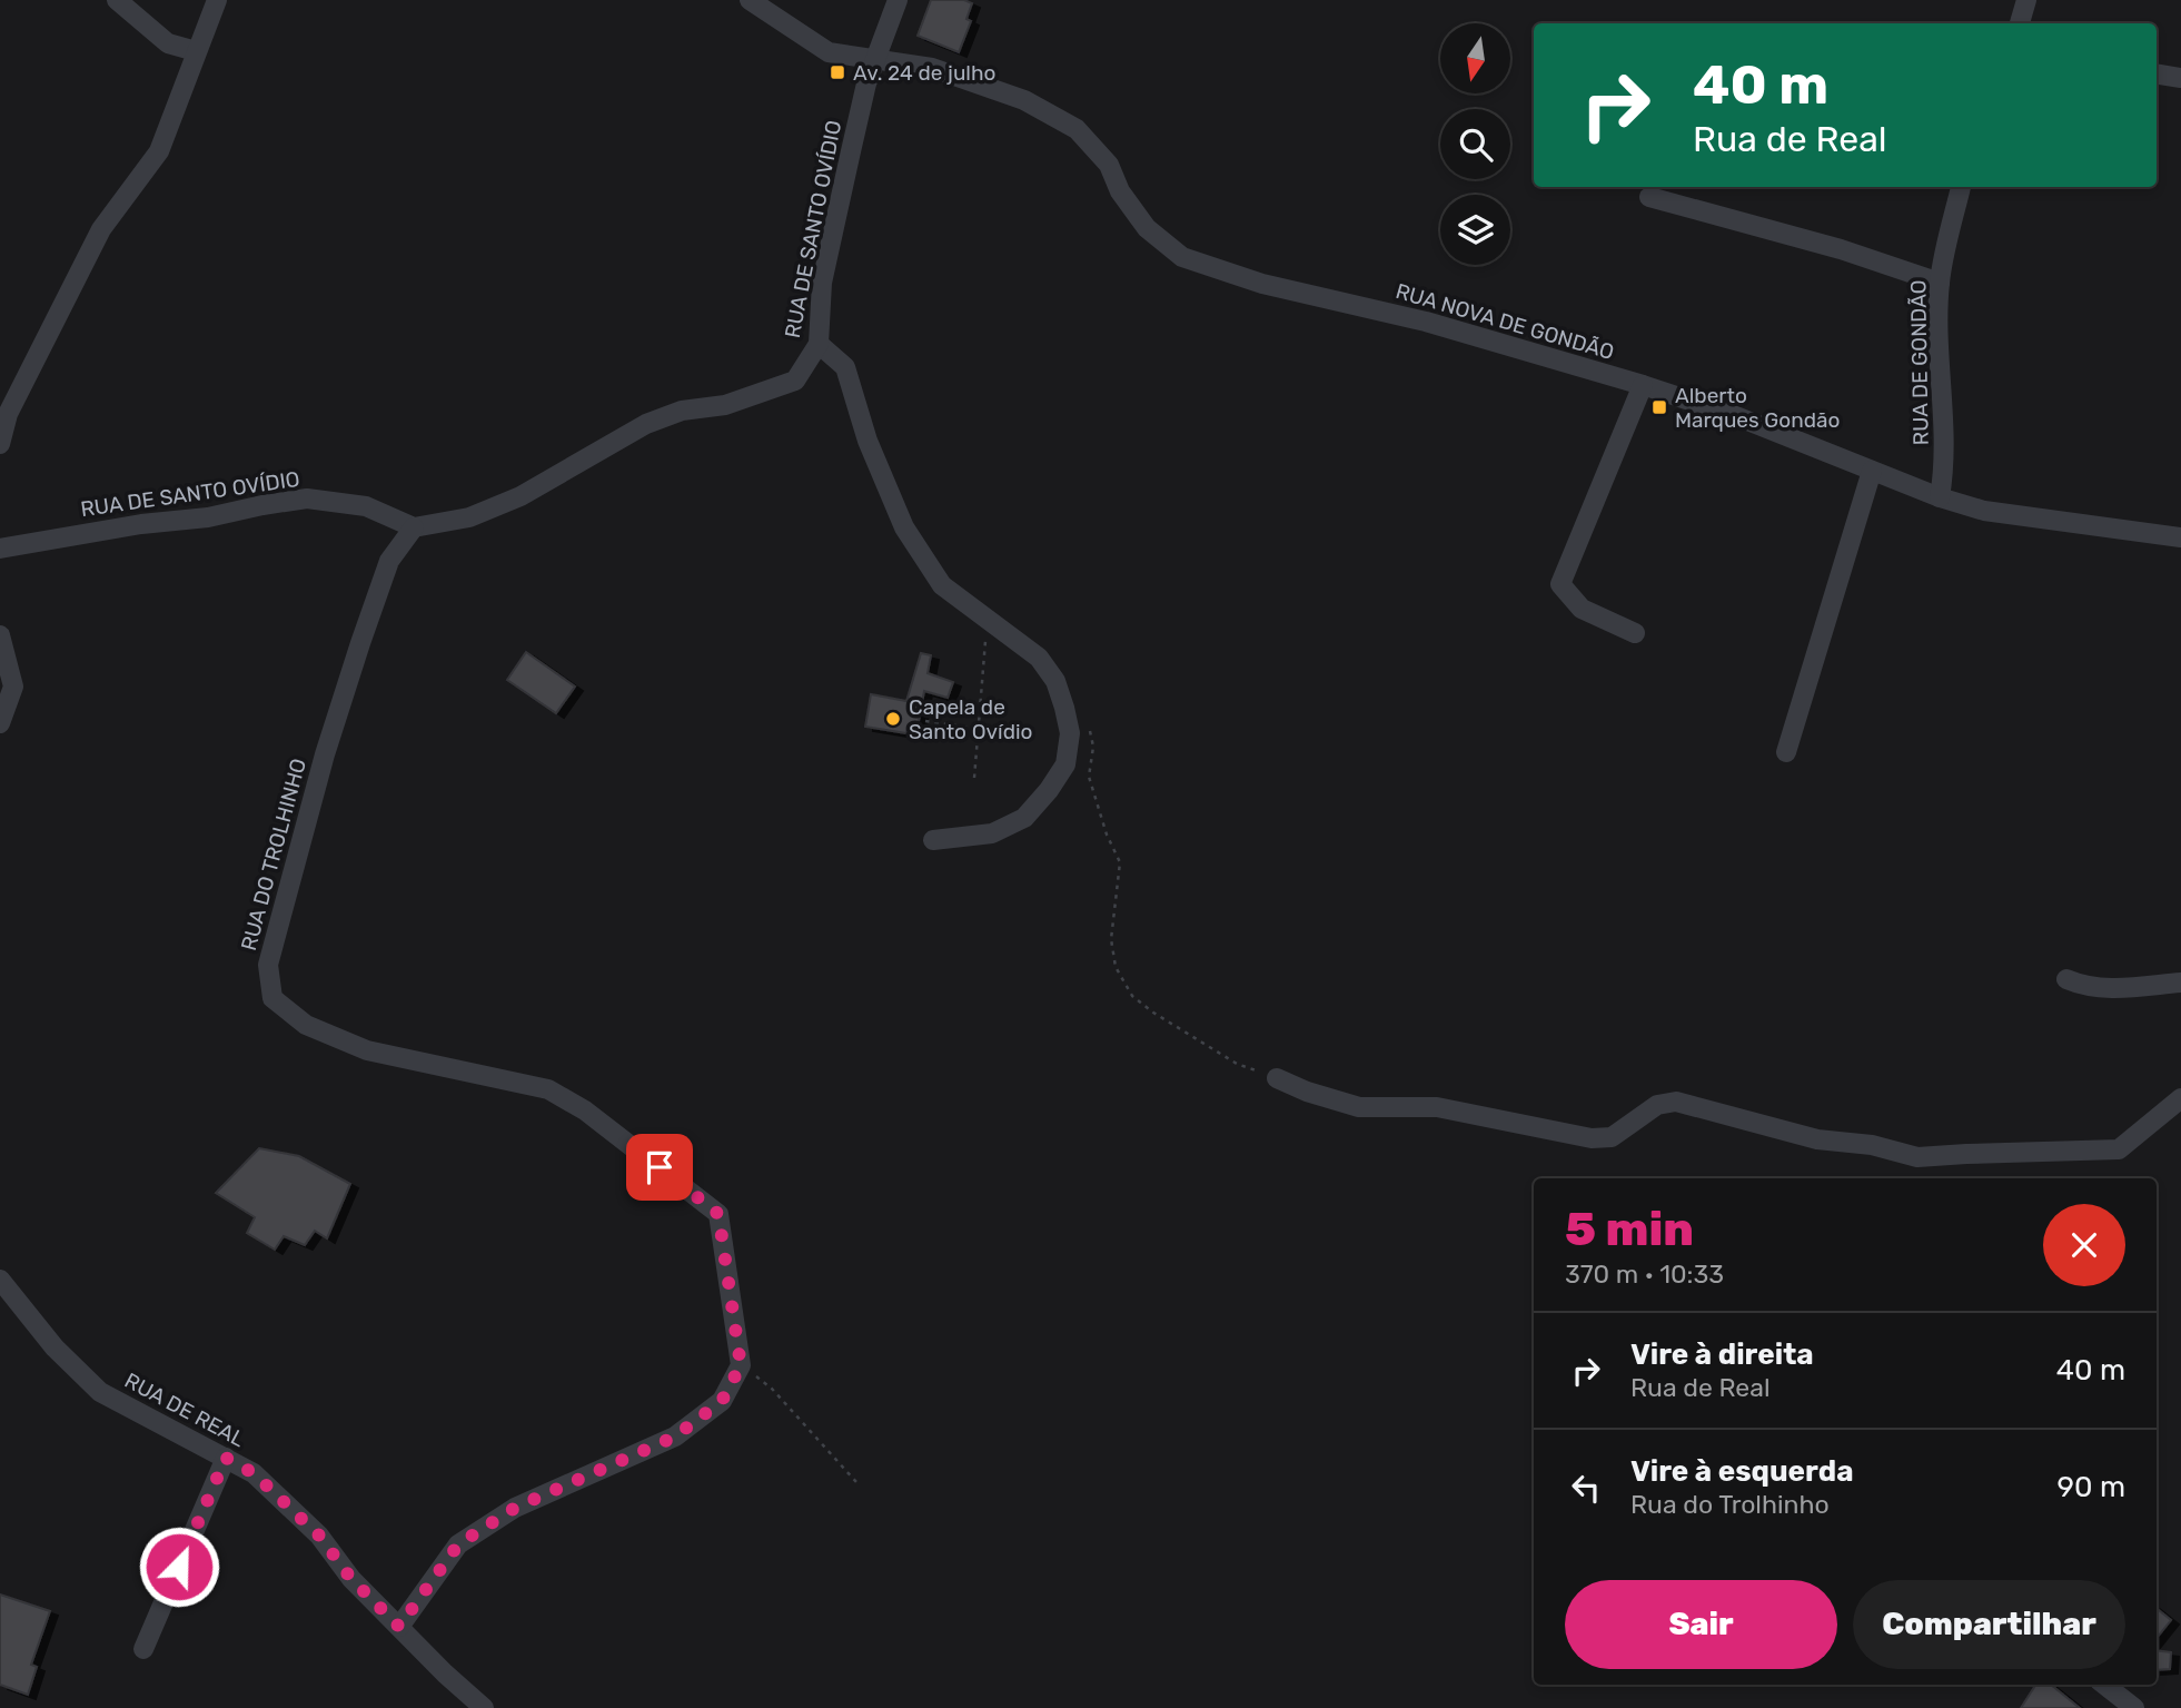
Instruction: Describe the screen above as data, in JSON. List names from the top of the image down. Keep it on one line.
{"streets":{"street":["RUA DE SANTO OVÍDIO","RUA NOVA DE GONDÃO","RUA DE GONDÃO","RUA DO TROLHINHO","RUA DE REAL"]},"crossings":[["RUA DE SANTO OVÍDIO","RUA NOVA DE GONDÃO"],["RUA DE SANTO OVÍDIO","RUA DO TROLHINHO"],["RUA NOVA DE GONDÃO","RUA DE GONDÃO"]],"places":{"transit":["Av. 24 de julho","Alberto Marques Gondão"],"other":["Capela de Santo Ovídio"]},"north":"bottom","page":{"turn":["40 m","Rua de Real"],"heading":["5 min","370 m · 10:33"],"list":[{"name":"Vire à direita","note":"Rua de Real","value":"40 m"},{"name":"Vire à esquerda","note":"Rua do Trolhinho","value":"90 m"}],"buttons":["Sair","Compartilhar"]}}
